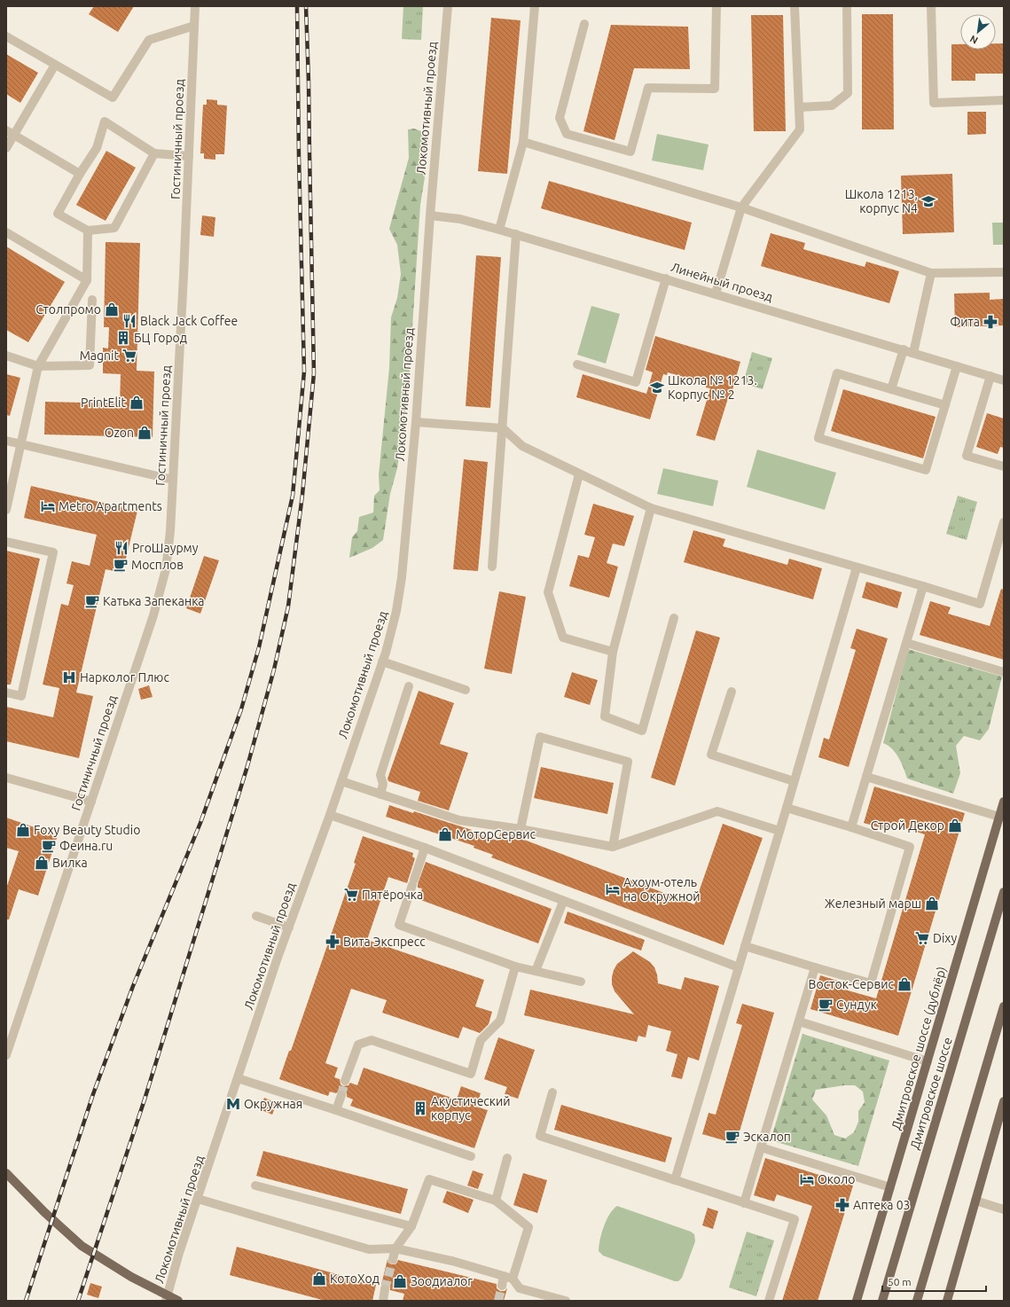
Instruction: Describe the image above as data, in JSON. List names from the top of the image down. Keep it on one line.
{"streets":{"main road":["Дмитровское шоссе (дублёр)","Дмитровское шоссе"],"street":["Локомотивный проезд","Гостиничный проезд","Линейный проезд"]},"crossings":[["Локомотивный проезд","Линейный проезд"]],"places":{"school or university":["Школа 1213, корпус N4","Школа № 1213. Корпус № 2"],"shop":["Столпромо","PrintElit","Ozon","Строй Декор","Foxy Beauty Studio","МоторСервис","Вилка","Железный марш","Восток-Сервис","КотоХод","Зоодиалог"],"restaurant":["Black Jack Coffee","ProШаурму"],"pharmacy":["Фита","Вита Экспресс","Аптека 03"],"building":["БЦ Город","Акустический корпус"],"supermarket":["Magnit","Пятёрочка","Dixy"],"hotel":["Metro Apartments","Ахоум-отель на Окружной","Около"],"cafe":["Мосплов","Катька Запеканка","Феина.ru","Сундук","Эскалоп"],"hospital":["Нарколог Плюс"],"metro station":["Окружная"]},"scale_bar":"50 m","north":"bottom left"}
